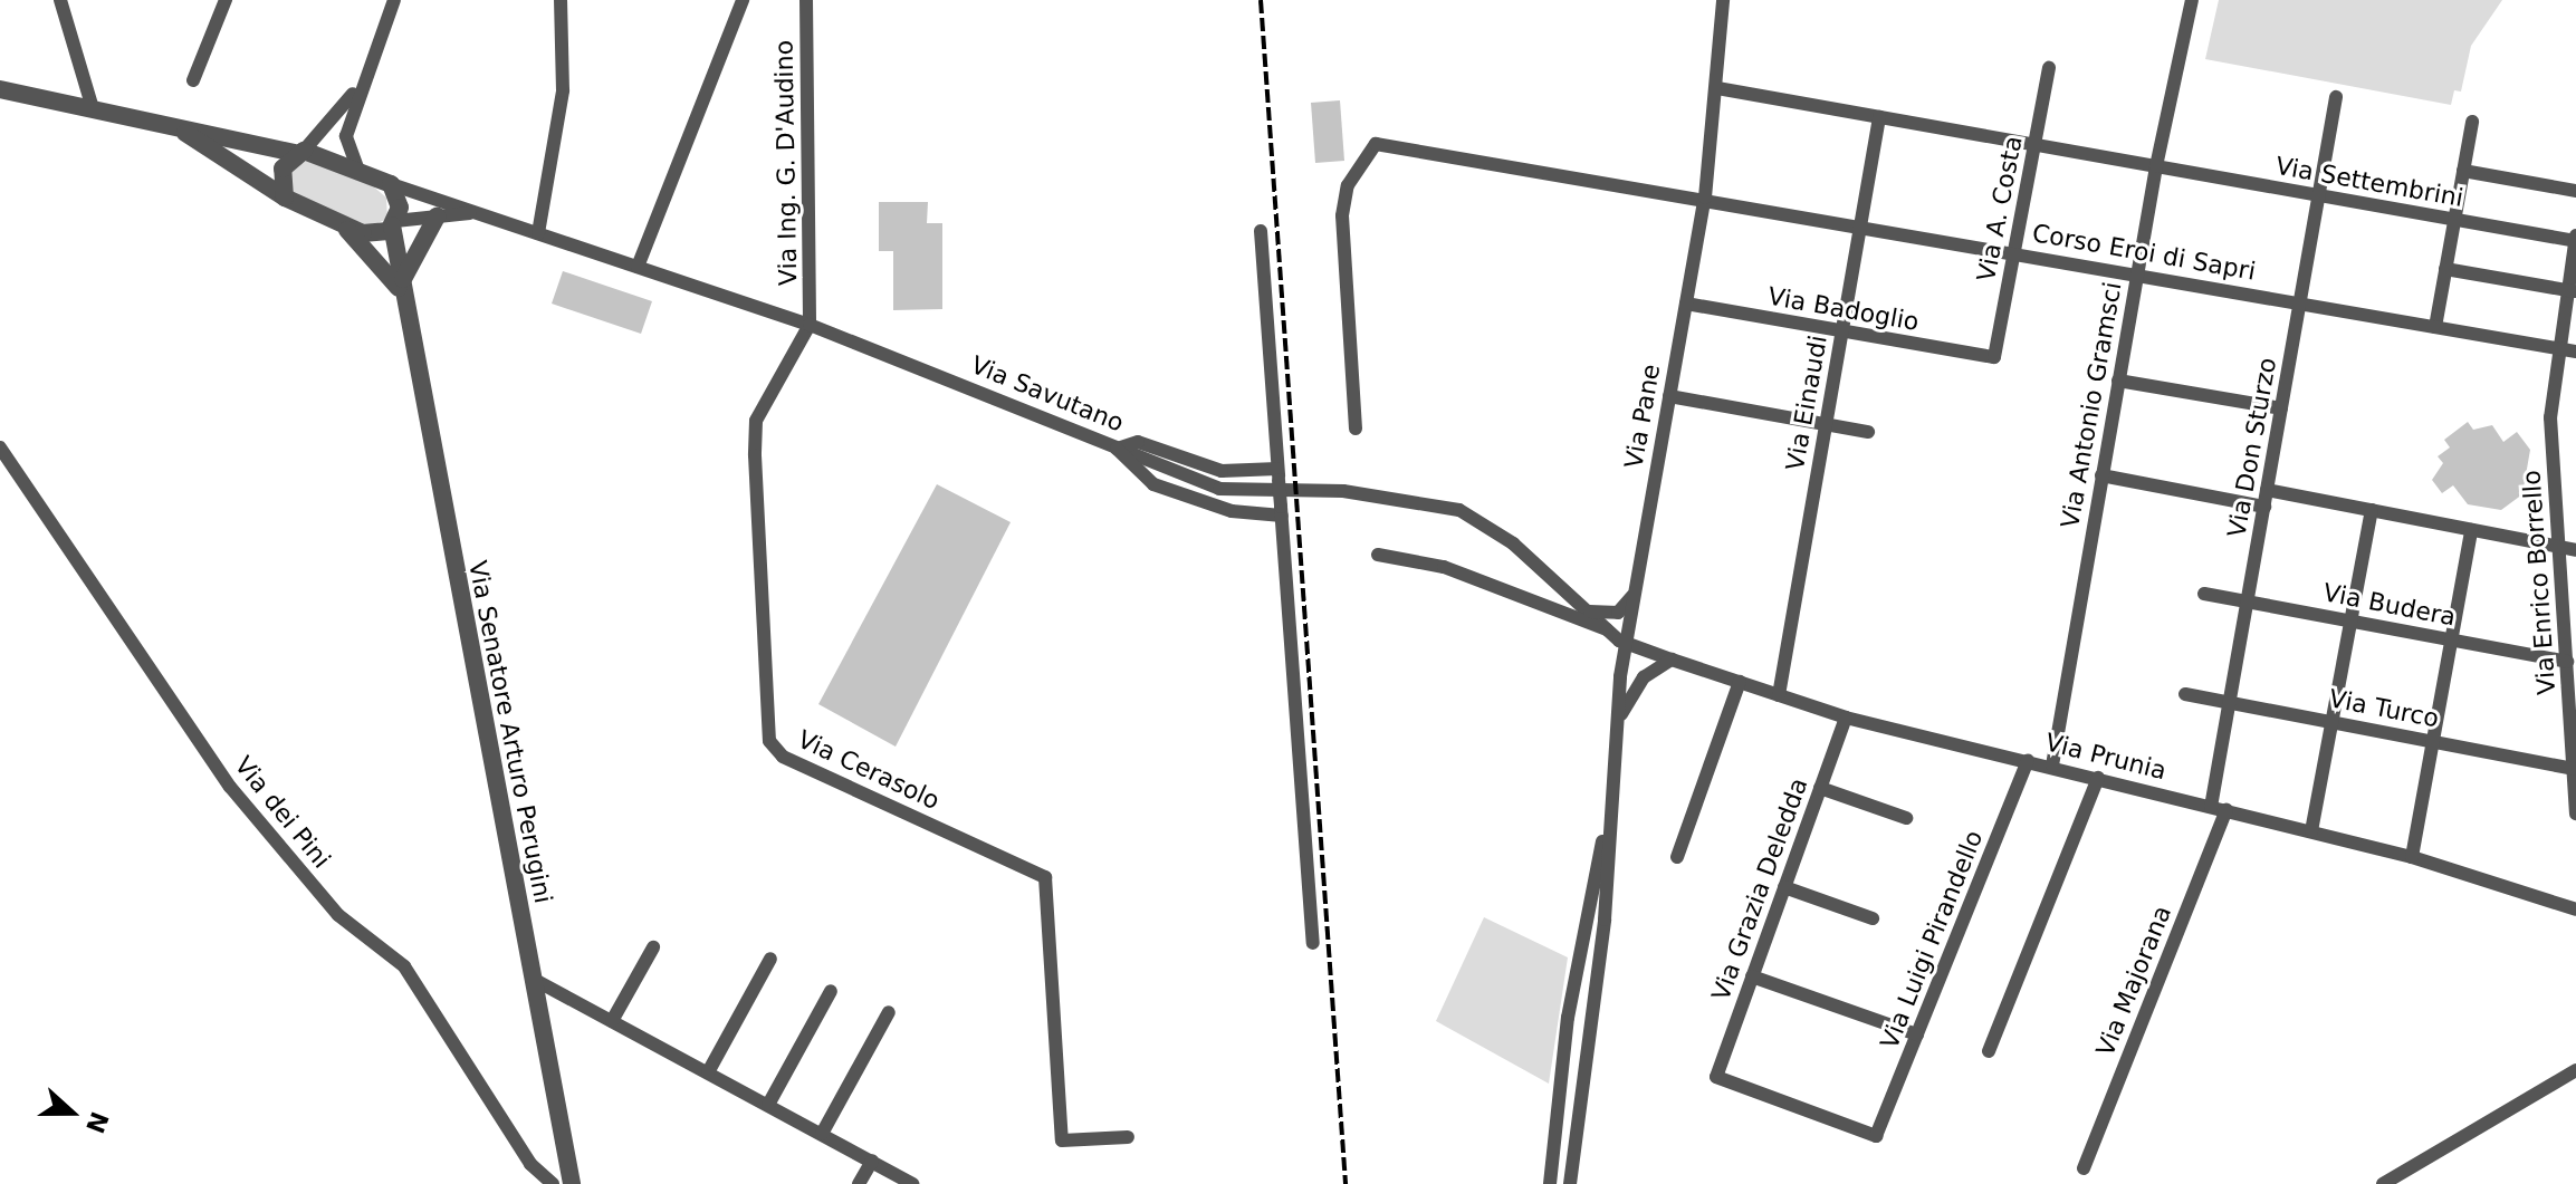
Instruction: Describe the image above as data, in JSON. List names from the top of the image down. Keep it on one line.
{"streets":{"street":["Via Ing. G. D'Audino","Via Settembrini","Via A. Costa","Corso Eroi di Sapri","Via Badoglio","Via Savutano","Via Einaudi","Via Antonio Gramsci","Via Pane","Via Don Sturzo","Via Enrico Borrello","Via Budera","Via Turco","Via Senatore Arturo Perugini","Via Prunia","Via Cerasolo","Via dei Pini","Via Grazia Deledda","Via Luigi Pirandello","Via Majorana"]},"crossings":[["Via Ing. G. D'Audino","Via Savutano"],["Via Ing. G. D'Audino","Via Cerasolo"],["Via Settembrini","Via A. Costa"],["Via Settembrini","Via Einaudi"],["Via Settembrini","Via Antonio Gramsci"],["Via Settembrini","Via Pane"],["Via Settembrini","Via Don Sturzo"],["Via Settembrini","Via Enrico Borrello"],["Via A. Costa","Corso Eroi di Sapri"],["Via A. Costa","Via Badoglio"],["Corso Eroi di Sapri","Via Einaudi"],["Corso Eroi di Sapri","Via Antonio Gramsci"],["Corso Eroi di Sapri","Via Pane"],["Corso Eroi di Sapri","Via Don Sturzo"],["Corso Eroi di Sapri","Via Enrico Borrello"],["Via Badoglio","Via Einaudi"],["Via Badoglio","Via Pane"],["Via Savutano","Via Pane"],["Via Savutano","Via Senatore Arturo Perugini"],["Via Savutano","Via Prunia"],["Via Savutano","Via Cerasolo"],["Via Einaudi","Via Prunia"],["Via Antonio Gramsci","Via Prunia"],["Via Pane","Via Prunia"],["Via Don Sturzo","Via Budera"],["Via Don Sturzo","Via Turco"],["Via Don Sturzo","Via Prunia"],["Via Enrico Borrello","Via Budera"],["Via Enrico Borrello","Via Turco"],["Via Prunia","Via Grazia Deledda"],["Via Prunia","Via Luigi Pirandello"],["Via Prunia","Via Majorana"],["Via Grazia Deledda","Via Luigi Pirandello"]],"north":"right"}
